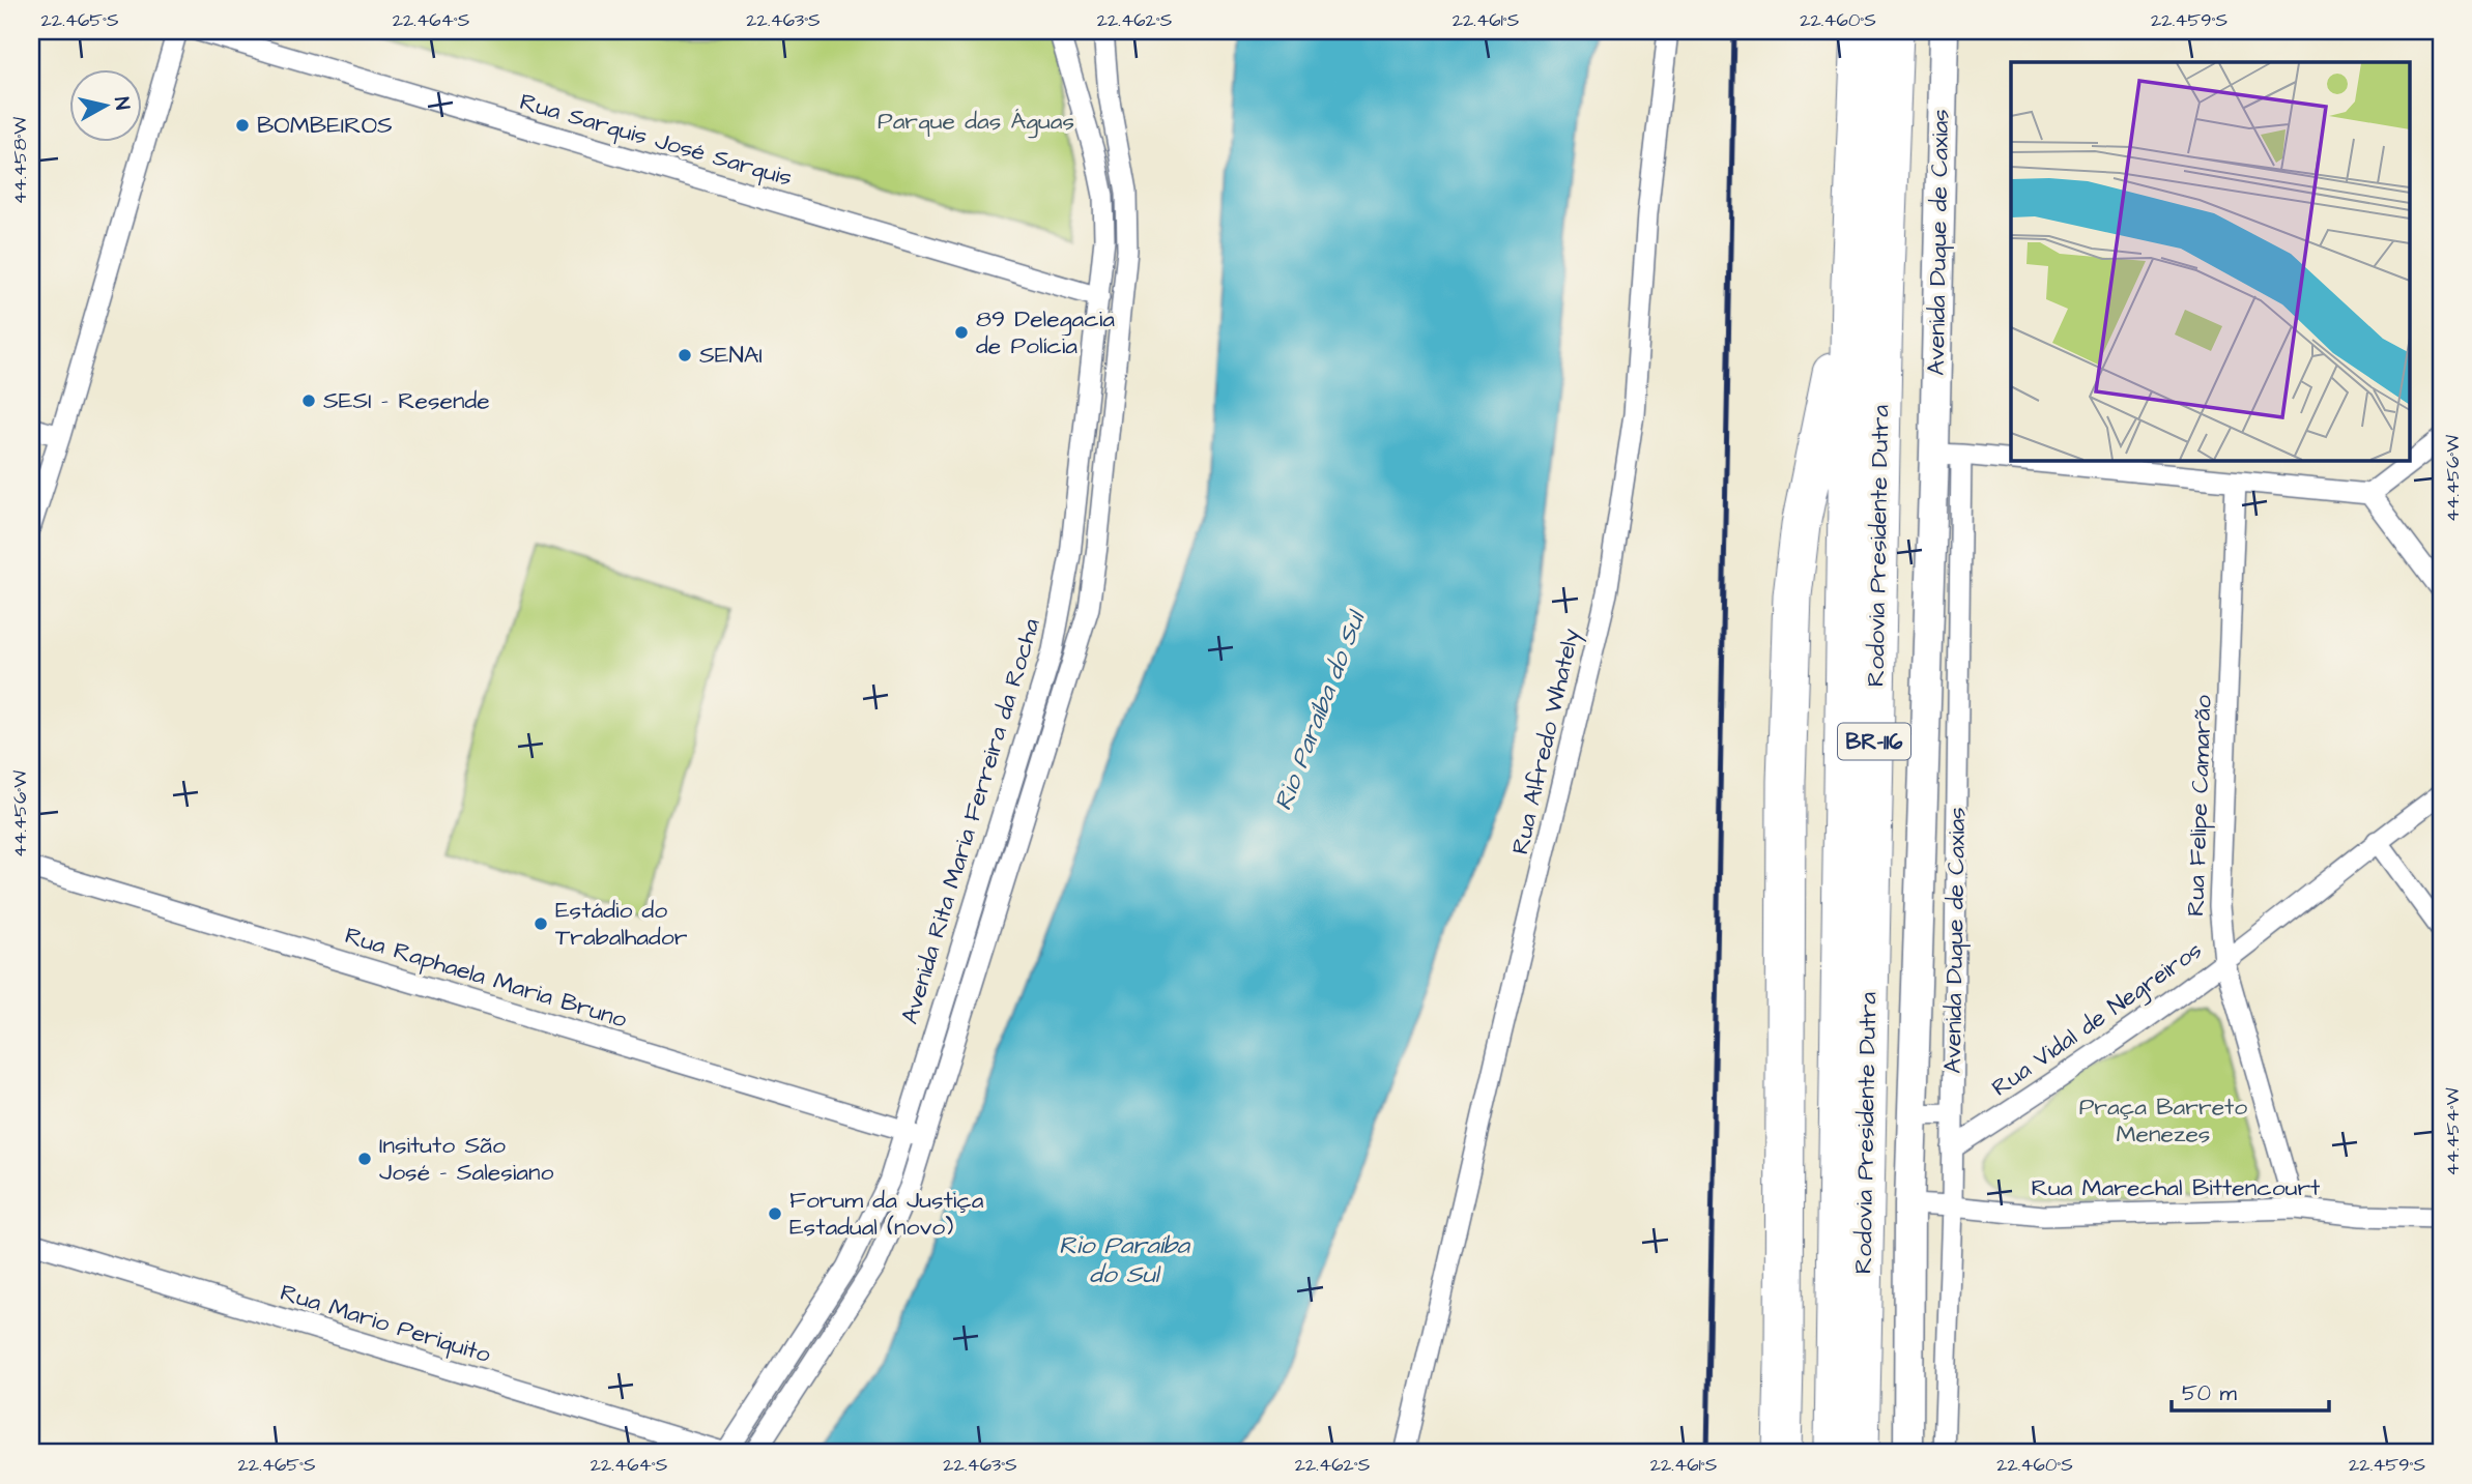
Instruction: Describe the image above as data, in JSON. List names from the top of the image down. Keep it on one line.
{"streets":{"highway":["Rodovia Presidente Dutra","BR-116"],"street":["Rua Sarquis José Sarquis","Avenida Duque de Caxias","Rua Alfredo Whately","Rua Felipe Camarão","Avenida Rita Maria Ferreira da Rocha","Rua Raphaela Maria Bruno","Rua Vidal de Negreiros","Rua Marechal Bittencourt","Rua Mario Periquito"]},"crossings":[["Rua Sarquis José Sarquis","Avenida Rita Maria Ferreira da Rocha"],["Avenida Duque de Caxias","Rua Vidal de Negreiros"],["Avenida Duque de Caxias","Rua Marechal Bittencourt"],["Rua Felipe Camarão","Rua Vidal de Negreiros"],["Rua Felipe Camarão","Rua Marechal Bittencourt"],["Avenida Rita Maria Ferreira da Rocha","Rua Raphaela Maria Bruno"],["Avenida Rita Maria Ferreira da Rocha","Rua Mario Periquito"]],"water":["Rio Paraíba do Sul"],"parks":["Parque das Águas","Praça Barreto Menezes"],"places":["BOMBEIROS","89 Delegacia de Polícia","SENAI","SESI - Resende","Estádio do Trabalhador","Insituto São José - Salesiano","Forum da Justiça Estadual (novo)"],"scale_bar":"50 m","north":"right","coordinates":["22.465°S","22.464°S","22.463°S","22.462°S","22.461°S","22.460°S","22.459°S","44.458°W","44.456°W","44.454°W"]}
